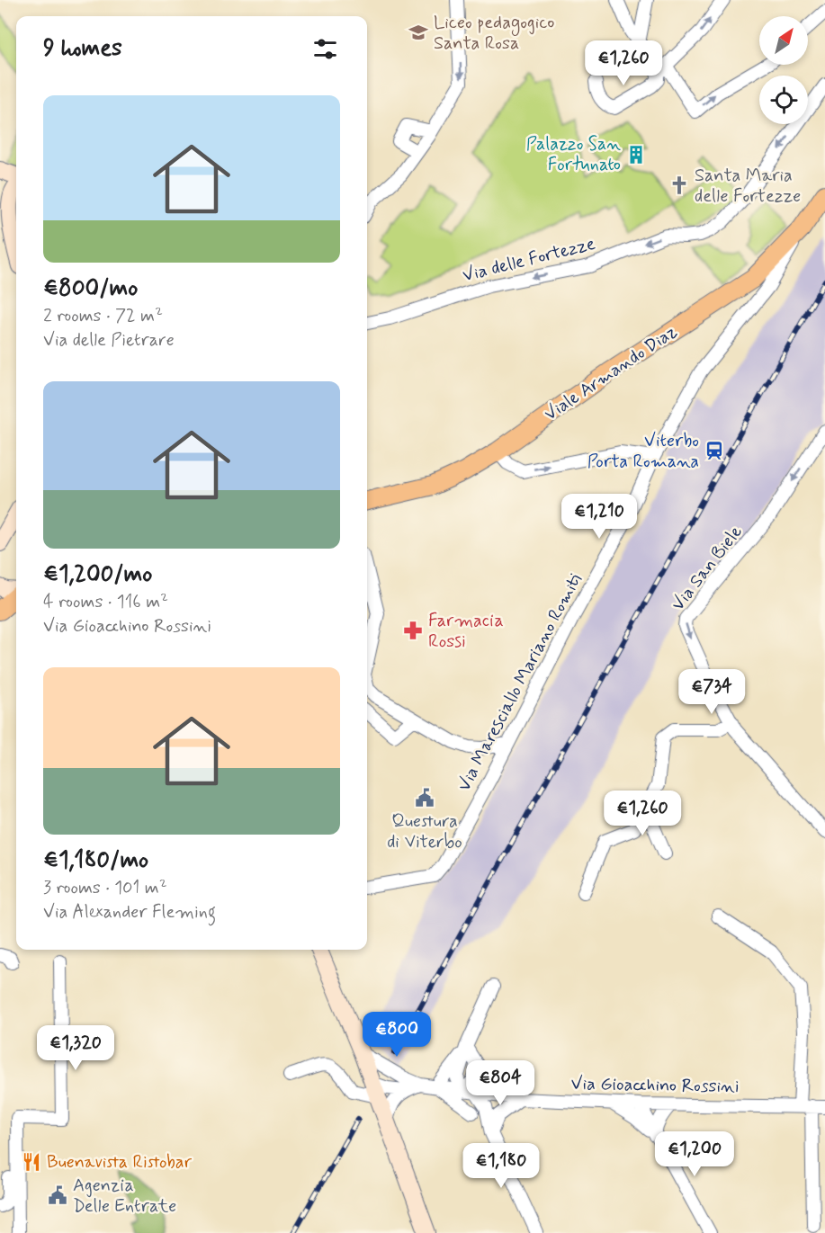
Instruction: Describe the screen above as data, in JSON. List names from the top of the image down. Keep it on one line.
{"streets":{"main road":["Viale Armando Diaz"],"street":["Via delle Fortezze","Via San Biele","Via Maresciallo Mariano Romiti","Via Gioacchino Rossini"]},"crossings":[["Viale Armando Diaz","Via Maresciallo Mariano Romiti"]],"one_way":["Via delle Fortezze","Via San Biele"],"places":{"school or university":["Liceo pedagogico Santa Rosa"],"building":["Palazzo San Fortunato"],"church":["Santa Maria delle Fortezze"],"station":["Viterbo Porta Romana"],"pharmacy":["Farmacia Rossi"],"public building":["Questura di Viterbo","Agenzia Delle Entrate"],"restaurant":["Buenavista Ristobar"]},"north":"top right","page":{"heading":"9 homes","price":["€1,260","€1,210","€734","€1,260","€800","€1,320","€804","€1,200","€1,180"],"list":[{"name":"€800/mo","note":"2 rooms · 72 m² · Via delle Pietrare"},{"name":"€1,200/mo","note":"4 rooms · 116 m² · Via Gioacchino Rossini"},{"name":"€1,180/mo","note":"3 rooms · 101 m² · Via Alexander Fleming"}]}}
